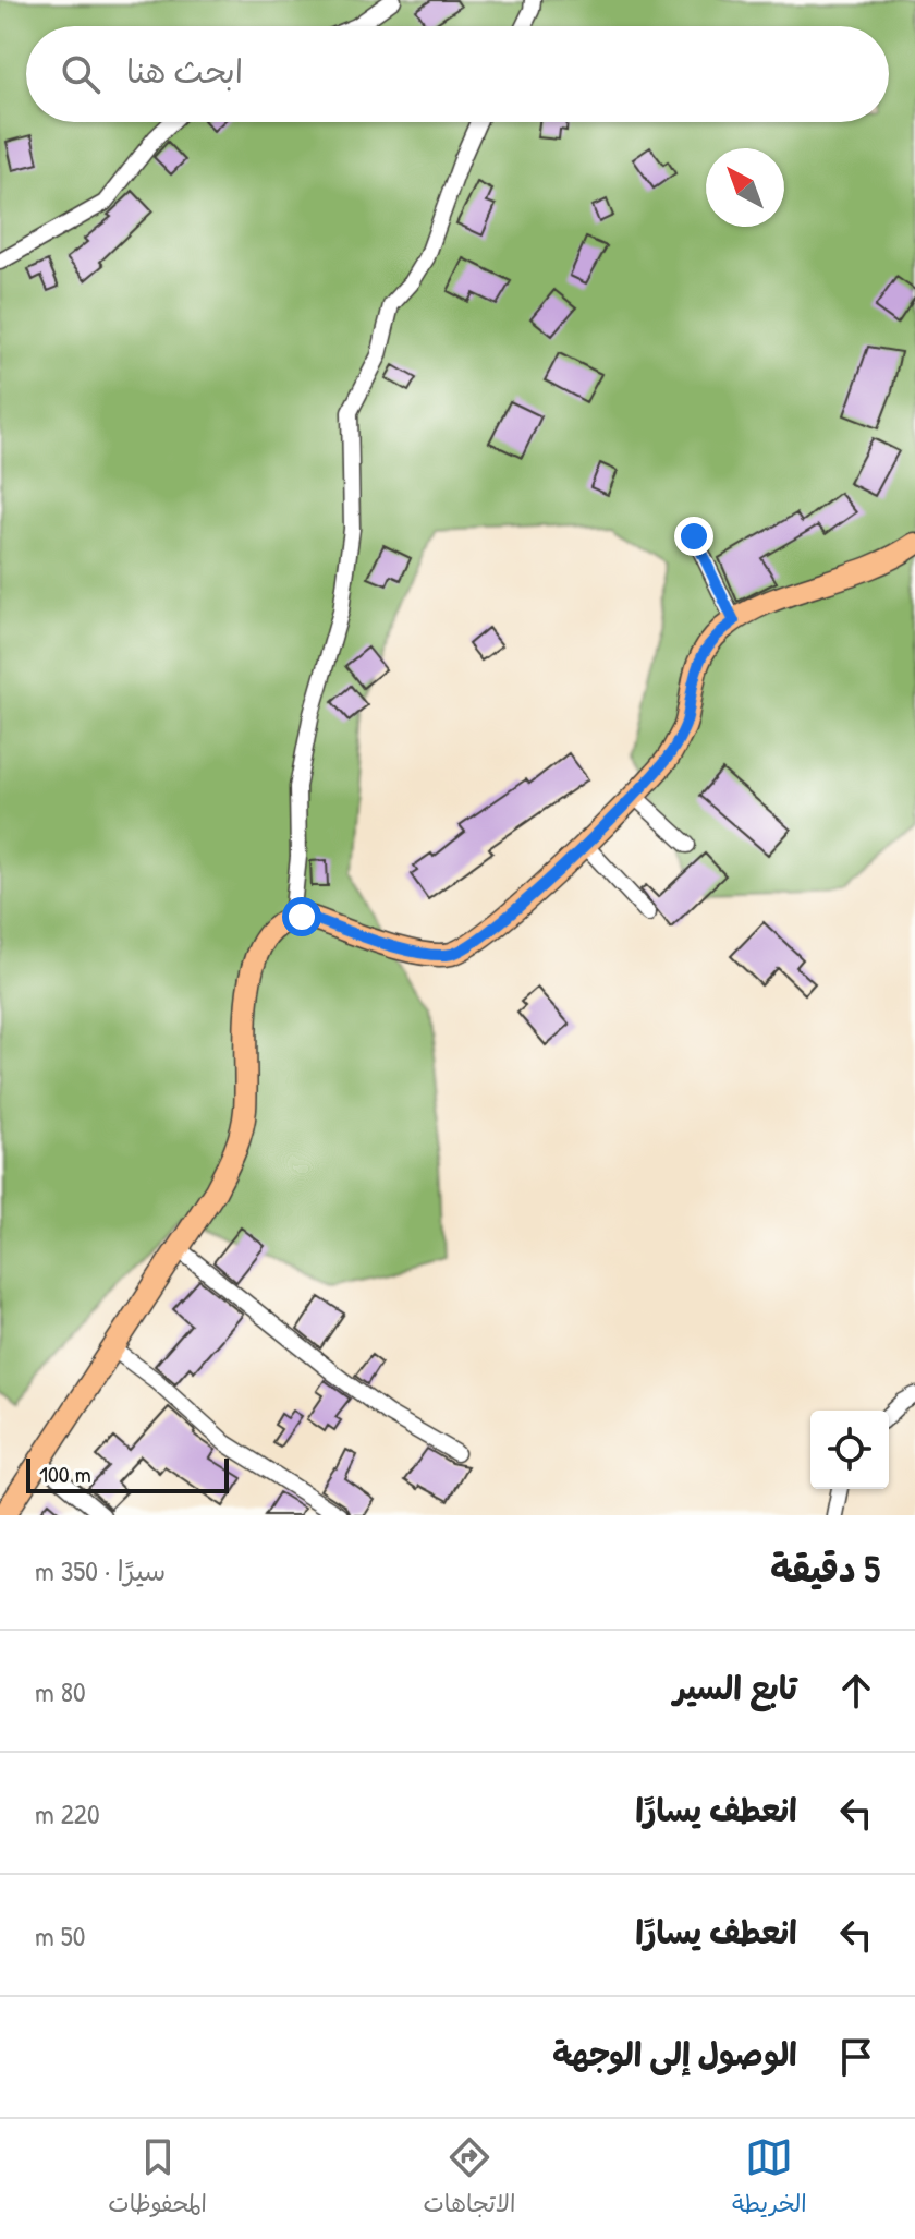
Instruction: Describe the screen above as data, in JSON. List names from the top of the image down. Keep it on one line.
{"scale_bar":"100 m","north":"top left","page":{"search":"ابحث هنا","scale":"100 m","heading":["5 دقيقة","سيرًا · 350 m"],"list":[["تابع السير","80 m"],["انعطف يسارًا","220 m"],["انعطف يسارًا","50 m"],"الوصول إلى الوجهة"],"nav":["الخريطة","الاتجاهات","المحفوظات"]}}
